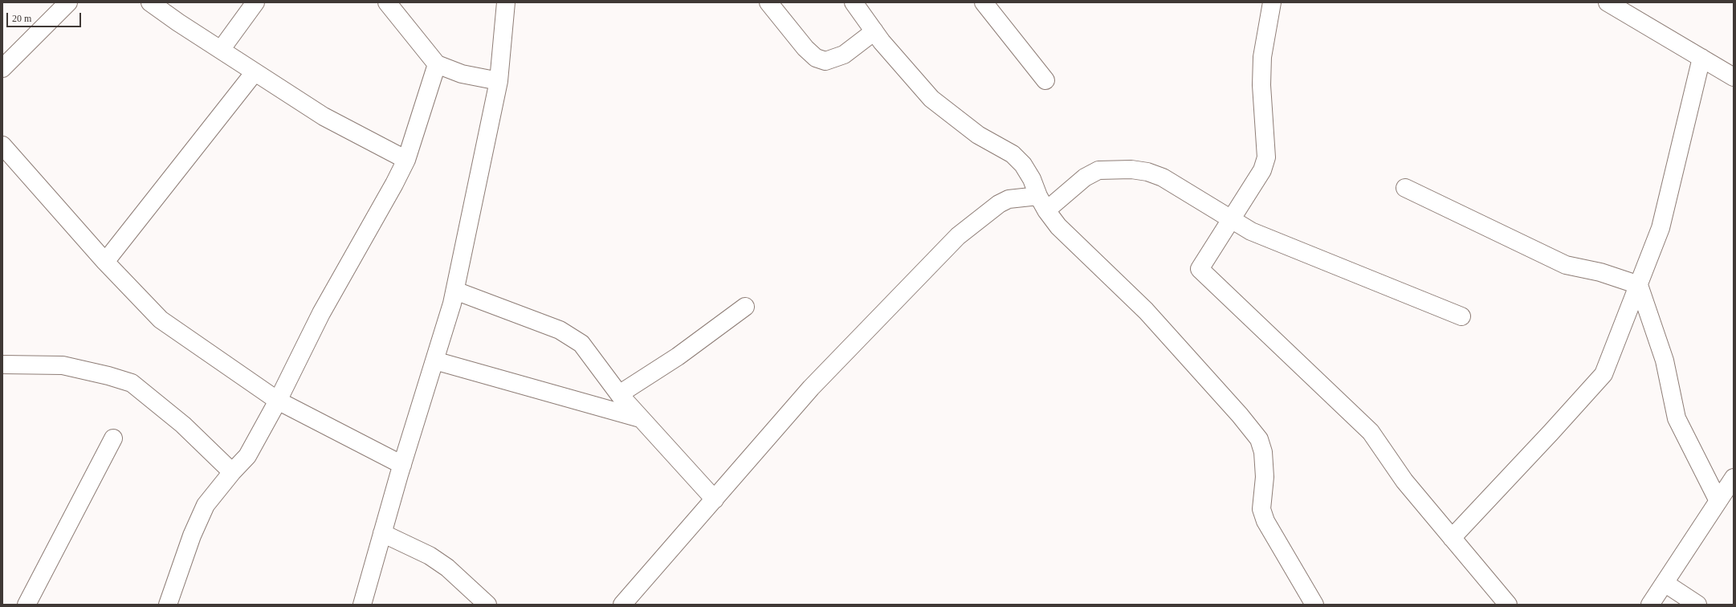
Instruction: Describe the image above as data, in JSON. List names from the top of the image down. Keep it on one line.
{"scale_bar":"20 m"}
